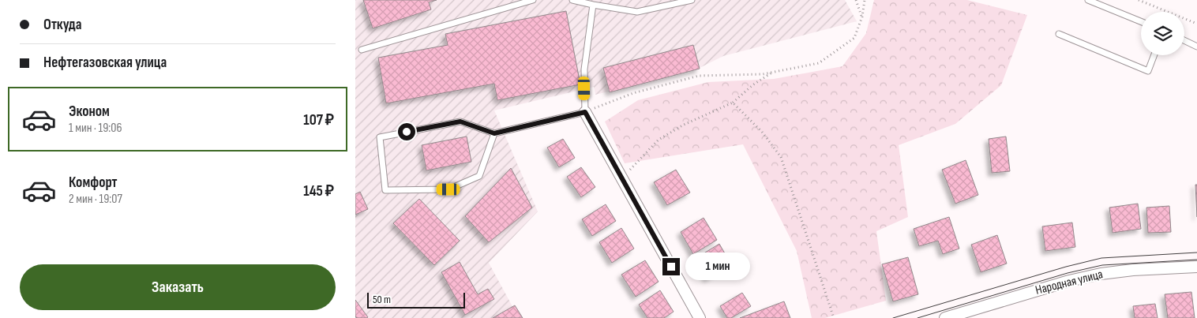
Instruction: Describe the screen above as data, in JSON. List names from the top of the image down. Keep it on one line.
{"streets":{"street":["Народная улица"]},"scale_bar":"50 m","page":{"banner":["Откуда","Нефтегазовская улица"],"list":[{"name":"Эконом","note":"1 мин · 19:06","value":"107 ₽"},{"name":"Комфорт","note":"2 мин · 19:07","value":"145 ₽"}],"bubble":"1 мин","buttons":"Заказать","scale":"50 m"}}
